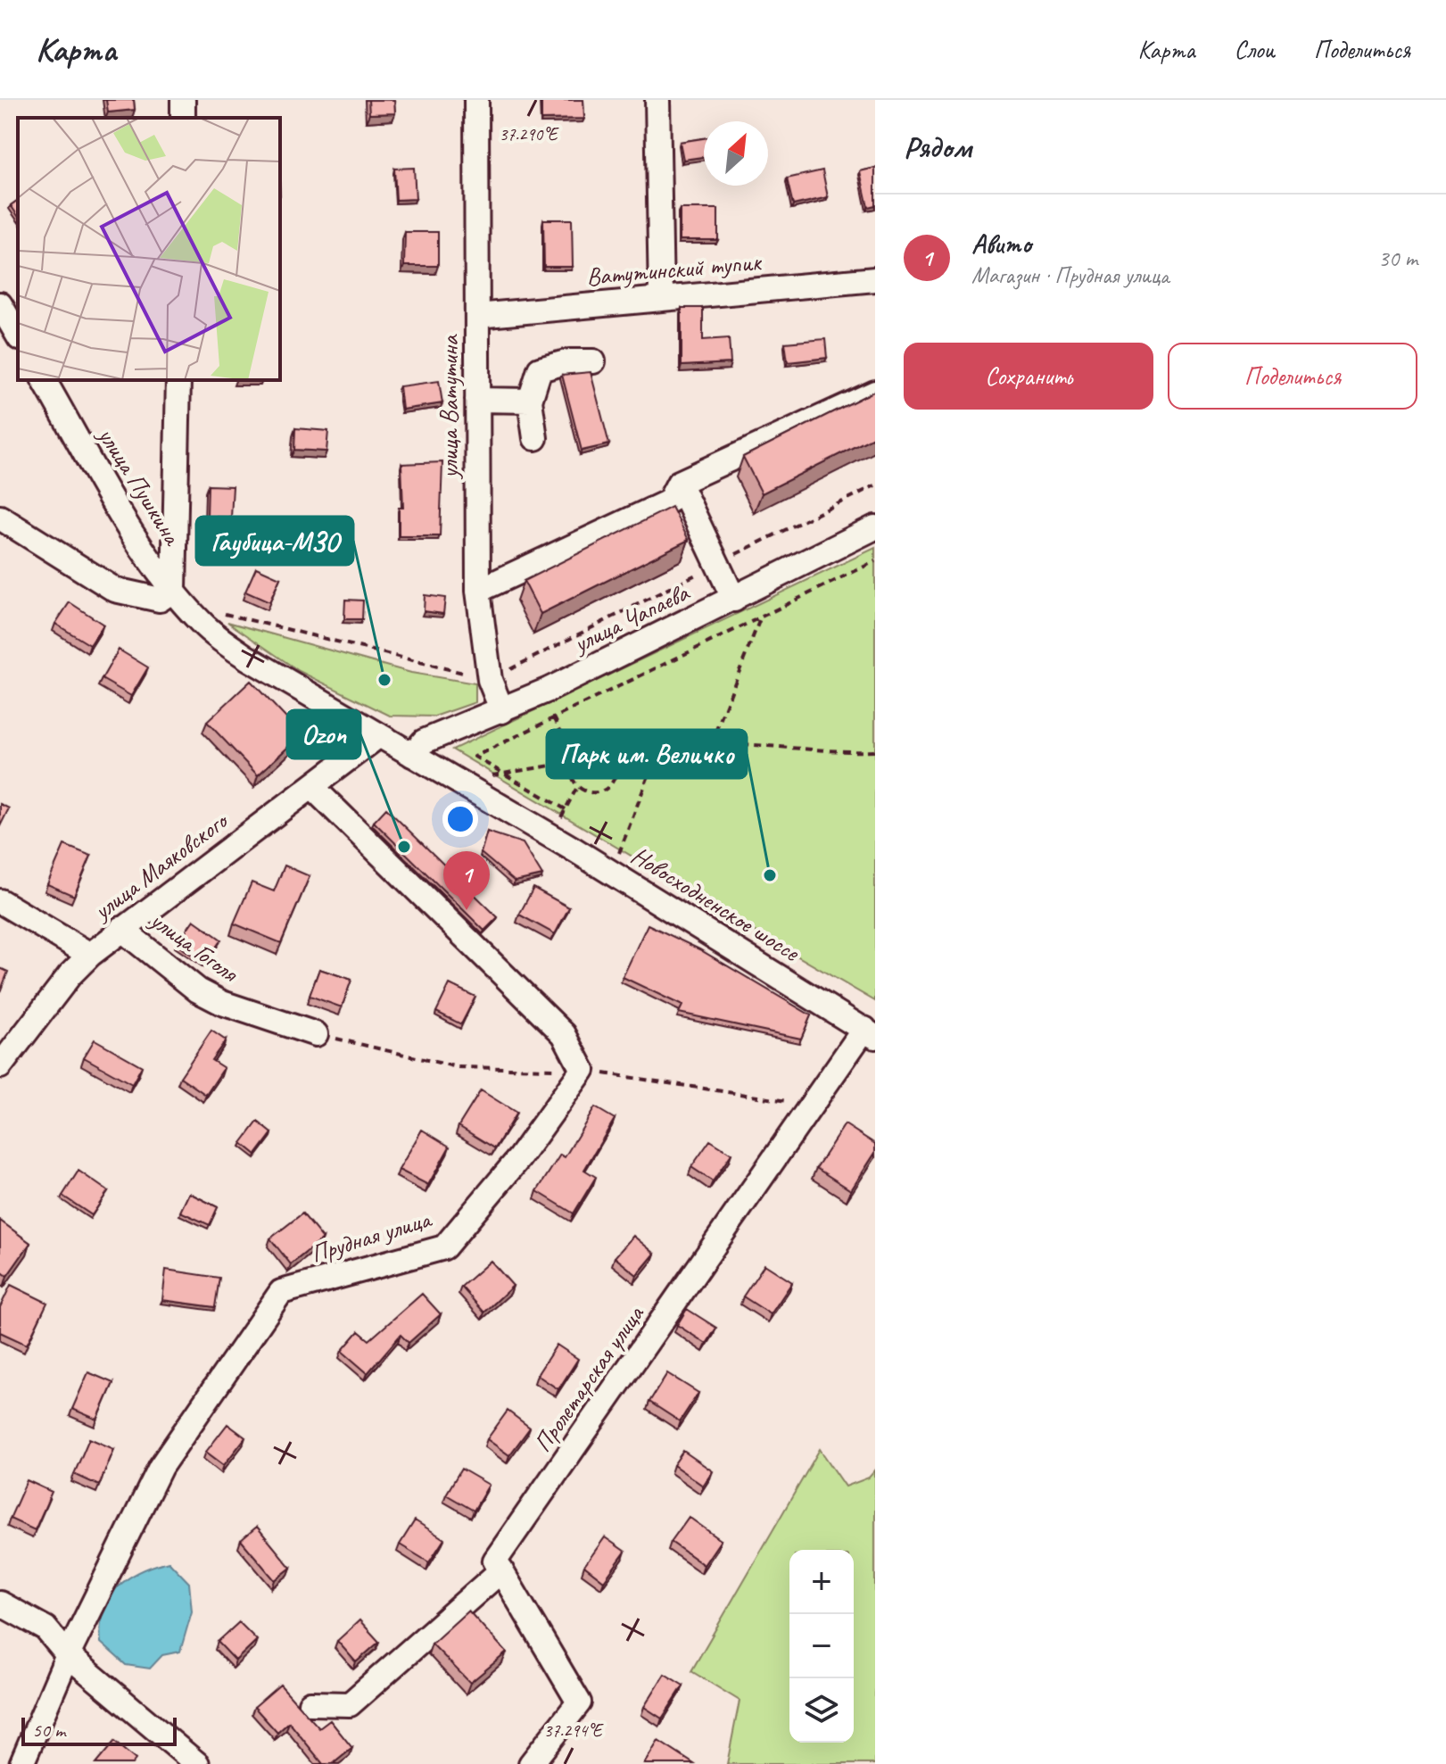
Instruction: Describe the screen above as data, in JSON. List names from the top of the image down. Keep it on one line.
{"streets":{"street":["Ватутинский тупик","улица Ватутина","улица Пушкина","улица Чапаева","улица Маяковского","Новосходненское шоссе","улица Гоголя","Прудная улица","Пролетарская улица"]},"crossings":[["Ватутинский тупик","улица Ватутина"],["улица Ватутина","улица Чапаева"],["улица Пушкина","улица Чапаева"],["улица Пушкина","улица Маяковского"],["улица Пушкина","Новосходненское шоссе"],["улица Чапаева","Новосходненское шоссе"],["улица Маяковского","улица Гоголя"],["улица Маяковского","Прудная улица"],["Новосходненское шоссе","Пролетарская улица"]],"places":["Гаубица-МЗО","Ozon","Парк им. Величко"],"scale_bar":"50 m","north":"top right","page":{"header":"Карта","nav":["Карта","Слои","Поделиться"],"heading":"Рядом","list":[{"mark":"1","name":"Авито","note":"Магазин · Прудная улица","value":"30 m"}],"buttons":["Сохранить","Поделиться"],"pins":"1","map_buttons":["+","−"],"scale":"50 m"},"coordinates":["37.290°E","37.294°E"]}
